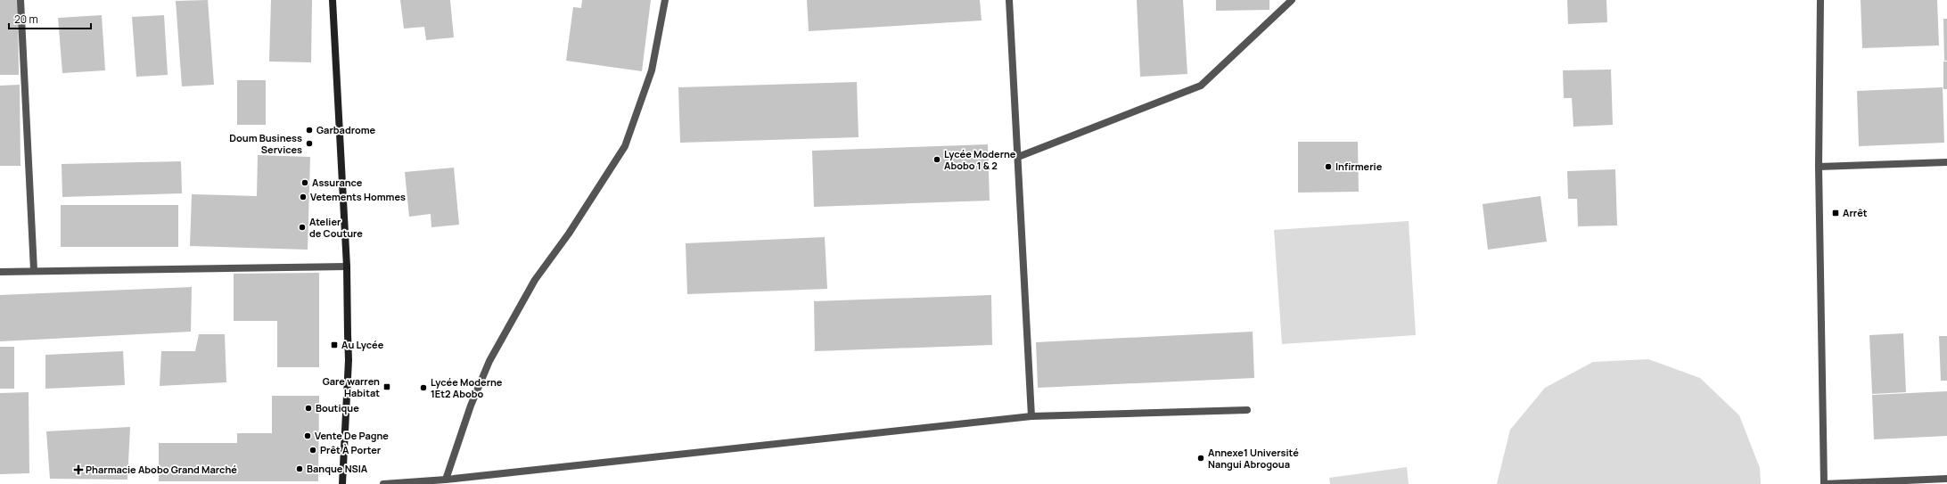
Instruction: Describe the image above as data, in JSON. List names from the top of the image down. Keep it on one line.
{"places":{"other":["Garbadrome","Doum Business Services","Lycée Moderne Abobo 1 & 2","Infirmerie","Assurance","Vetements Hommes","Atelier de Couture","Lycée Moderne 1Et2 Abobo","Boutique","Vente De Pagne","Prêt À Porter","Annexe1 Université Nangui Abrogoua","Banque NSIA"],"transit":["Arrêt","Au Lycée","Gare warren Habitat"],"health":["Pharmacie Abobo Grand Marché"]},"scale_bar":"20 m"}
